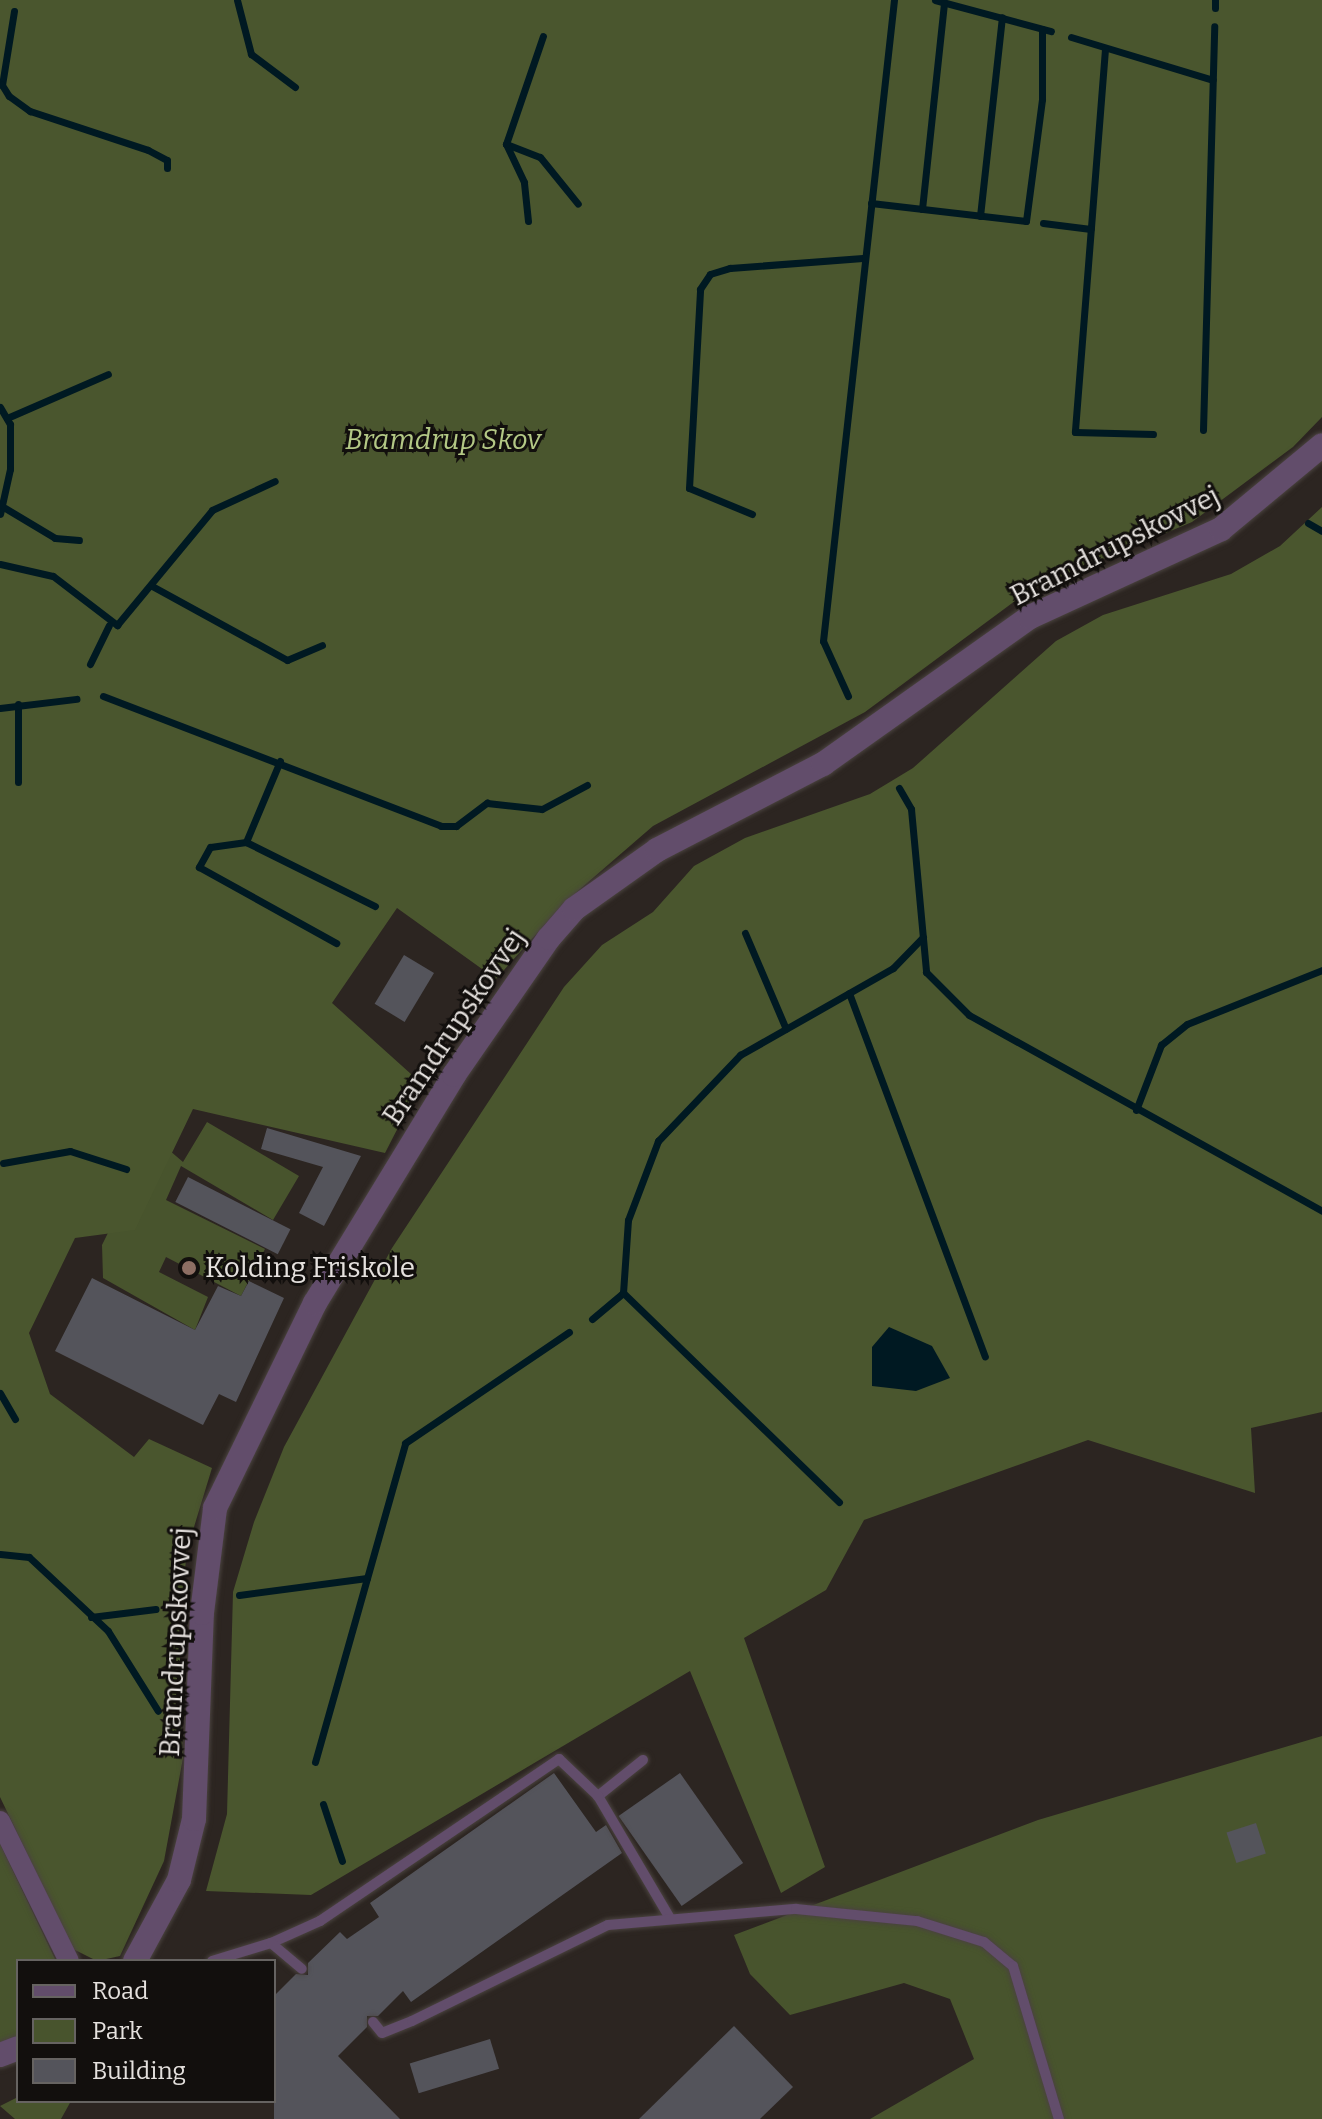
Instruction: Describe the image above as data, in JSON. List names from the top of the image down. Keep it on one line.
{"streets":{"street":["Bramdrupskovvej"]},"parks":["Bramdrup Skov"],"places":["Kolding Friskole"],"legend":["Road","Park","Building"]}
